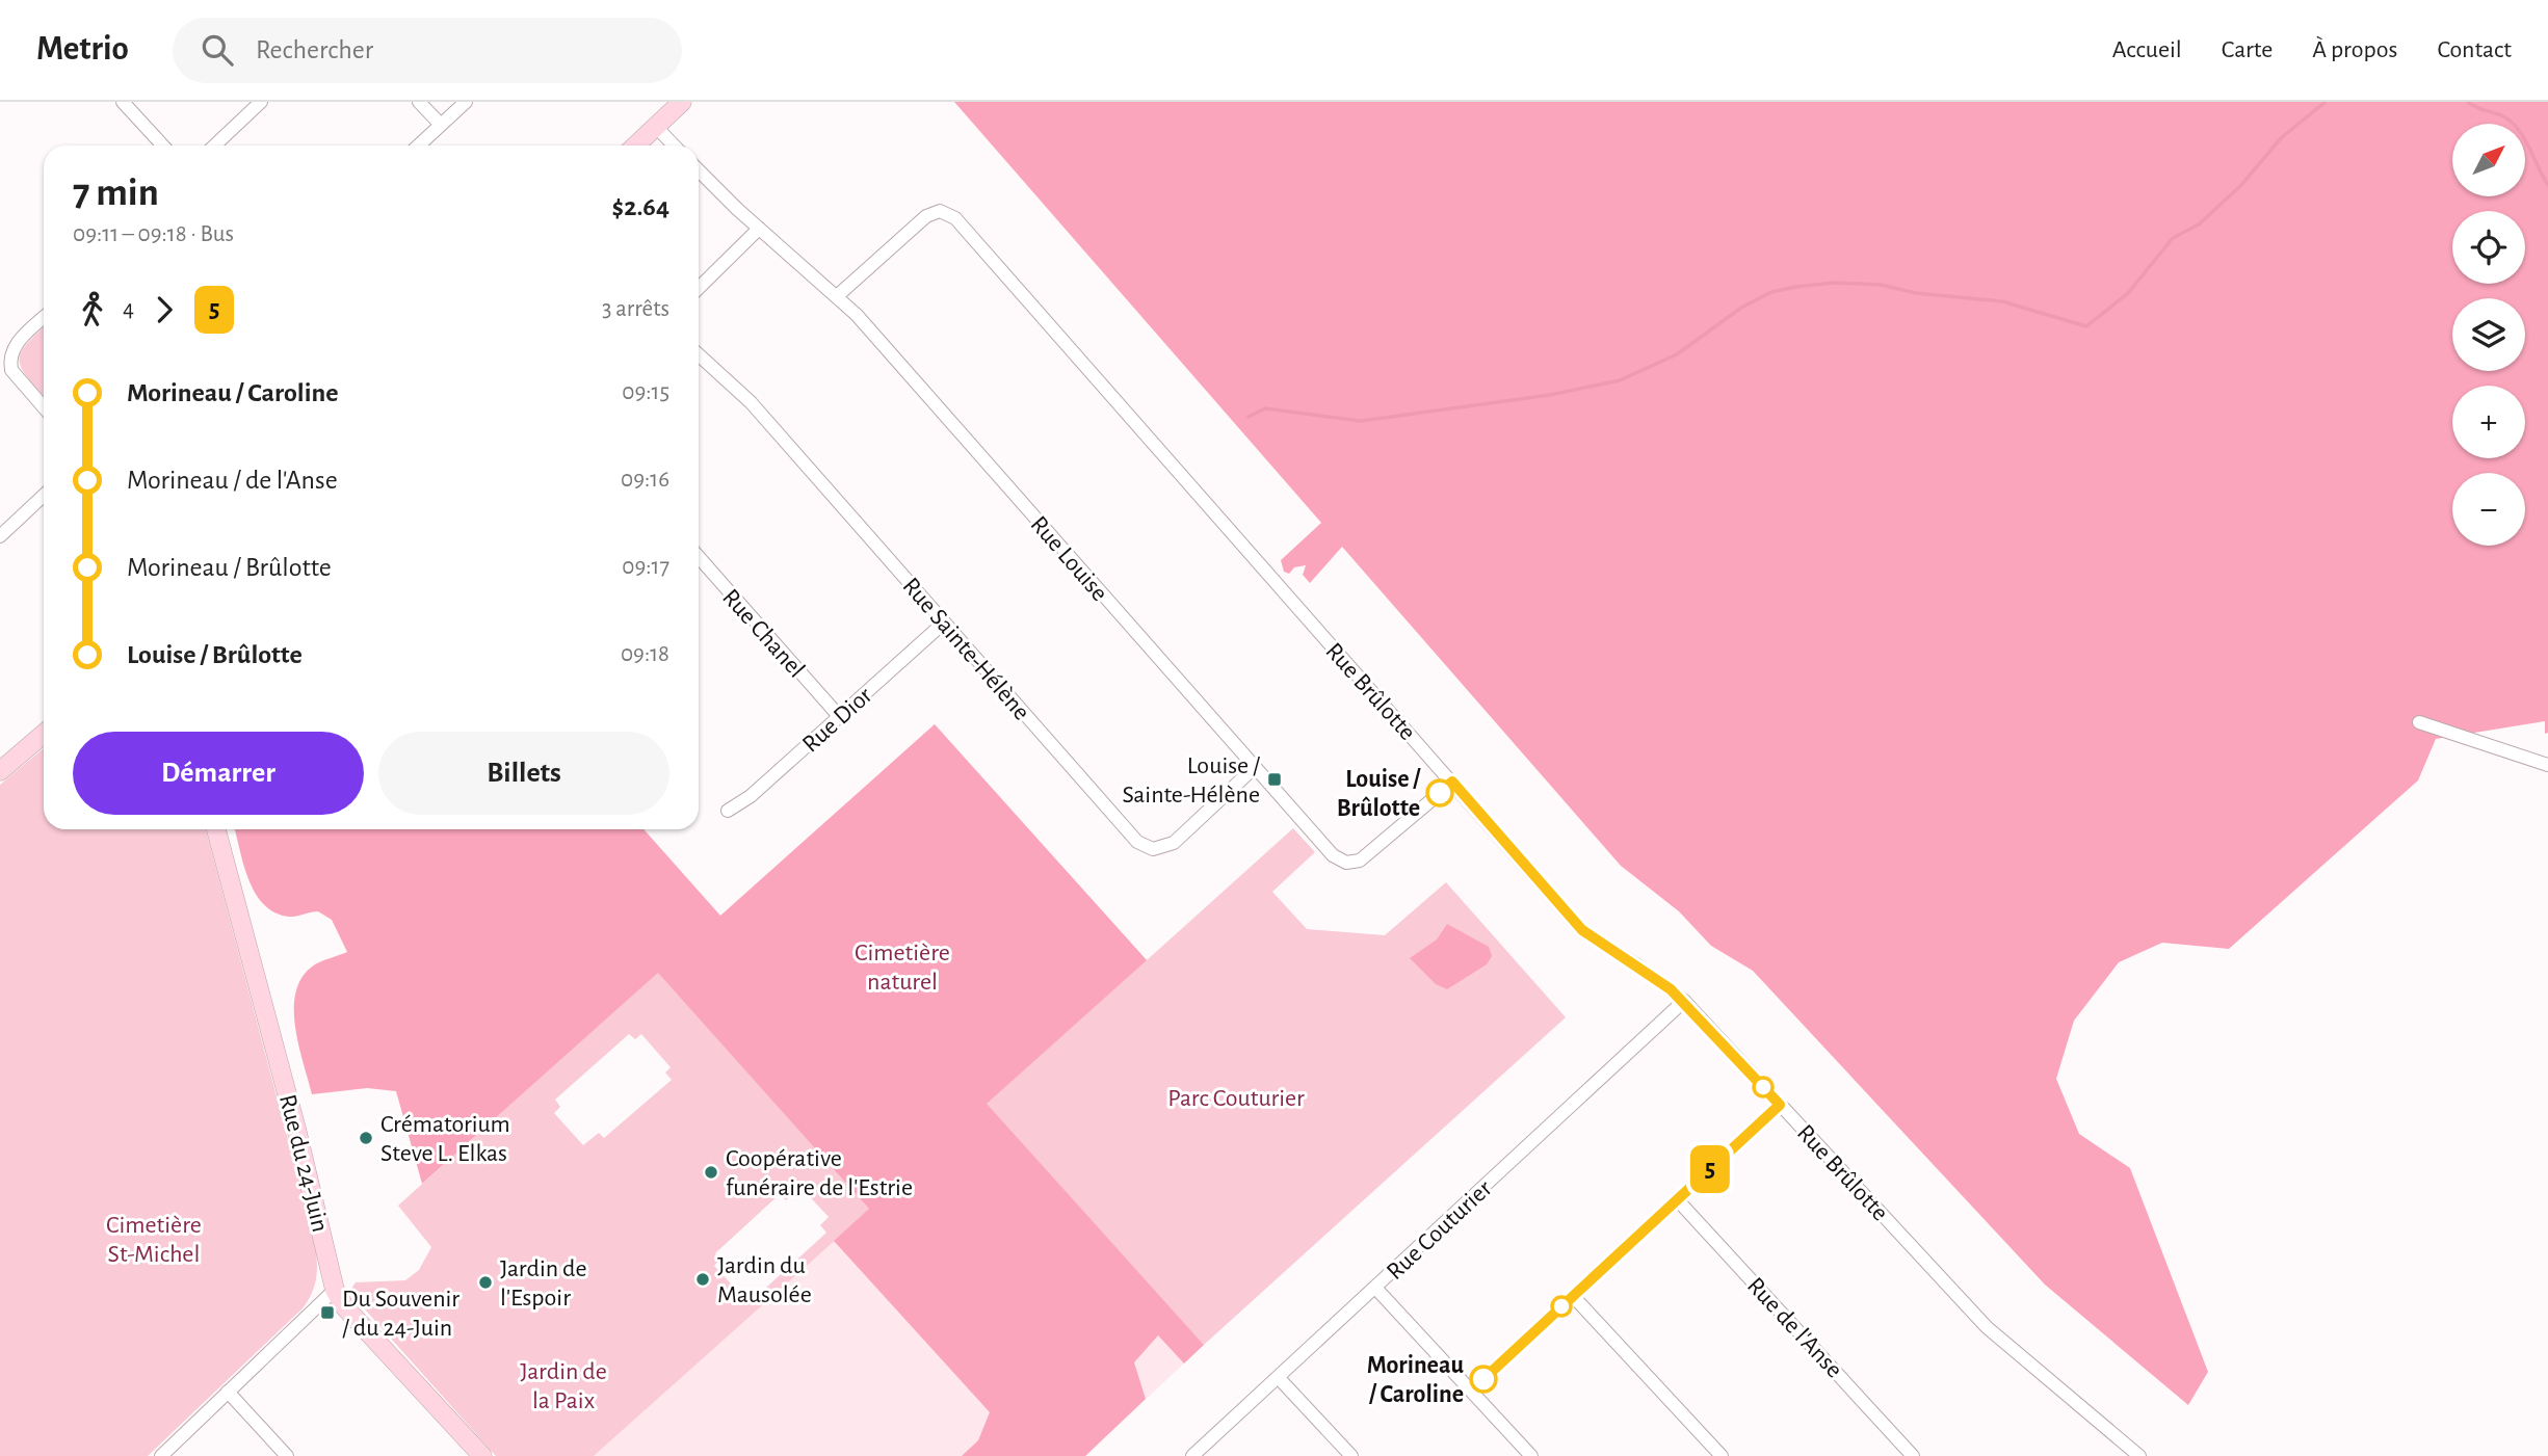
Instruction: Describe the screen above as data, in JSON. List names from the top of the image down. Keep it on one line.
{"streets":{"street":["Rue Louise","Rue Chanel","Rue Sainte-Hélène","Rue Brûlotte","Rue Dior","Rue du 24-Juin","Rue Couturier","Rue de l'Anse"]},"crossings":[["Rue Louise","Rue Sainte-Hélène"],["Rue Louise","Rue Brûlotte"],["Rue Chanel","Rue Dior"],["Rue Sainte-Hélène","Rue Dior"],["Rue Brûlotte","Rue Couturier"]],"parks":["Cimetière naturel","Parc Couturier","Cimetière St-Michel","Jardin de la Paix"],"places":{"transit":["Louise / Sainte-Hélène","Du Souvenir / du 24-Juin"],"other":["Louise / Brûlotte","Crématorium Steve L. Elkas","Coopérative funéraire de l'Estrie","Jardin du Mausolée","Jardin de l'Espoir","Morineau / Caroline"]},"lines":["bus line 5"],"north":"top right","page":{"header":"Metrio","search":"Rechercher","nav":["Accueil","Carte","À propos","Contact"],"on_map":"5","map_buttons":["+","−"],"heading":["7 min","09:11 – 09:18 · Bus","$2.64"],"legs":["4","5","3 arrêts"],"list":[{"name":"Morineau / Caroline","value":"09:15"},{"name":"Morineau / de l'Anse","value":"09:16"},{"name":"Morineau / Brûlotte","value":"09:17"},{"name":"Louise / Brûlotte","value":"09:18"}],"buttons":["Démarrer","Billets"]}}
